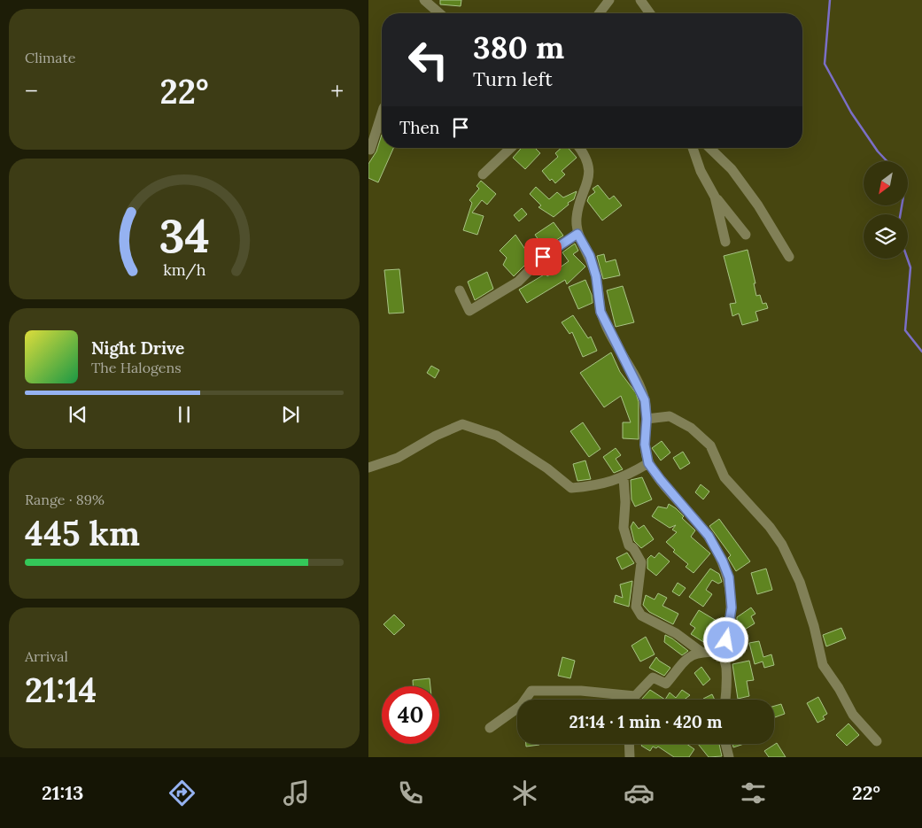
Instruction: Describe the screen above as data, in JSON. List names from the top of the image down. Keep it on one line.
{"north":"bottom left","page":{"tile":["Climate",["Range · 89%","445 km"],["Arrival","21:14"]],"turn":["380 m","Turn left"],"heat":["−","22°","+"],"then":"Then","song":["Night Drive","The Halogens"],"limit":"40","trip":"21:14 · 1 min · 420 m","tabs":["21:13","22°"],"gauge":["34","km/h"]}}
